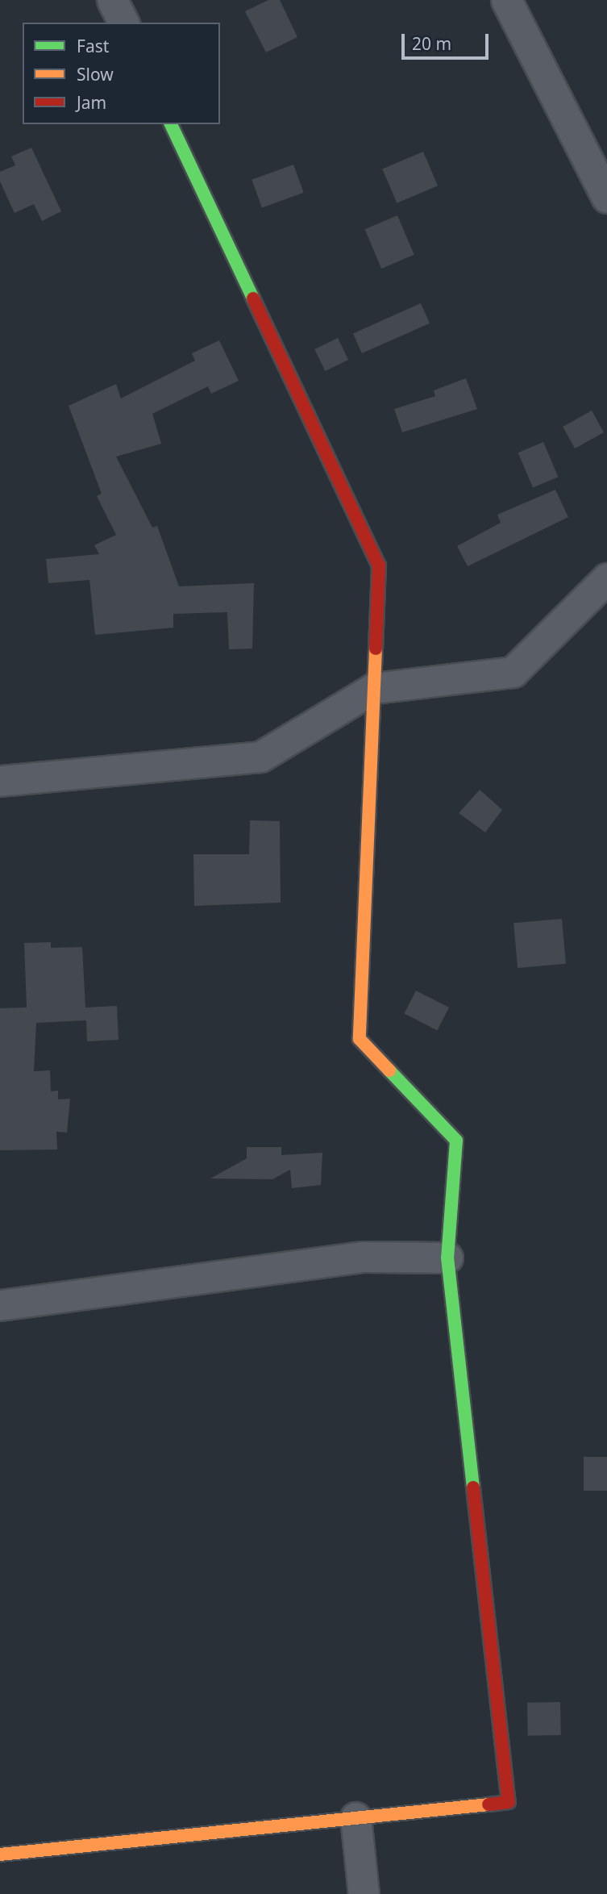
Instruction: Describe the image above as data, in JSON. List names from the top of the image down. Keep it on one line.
{"legend":["Fast","Slow","Jam"],"scale_bar":"20 m"}
